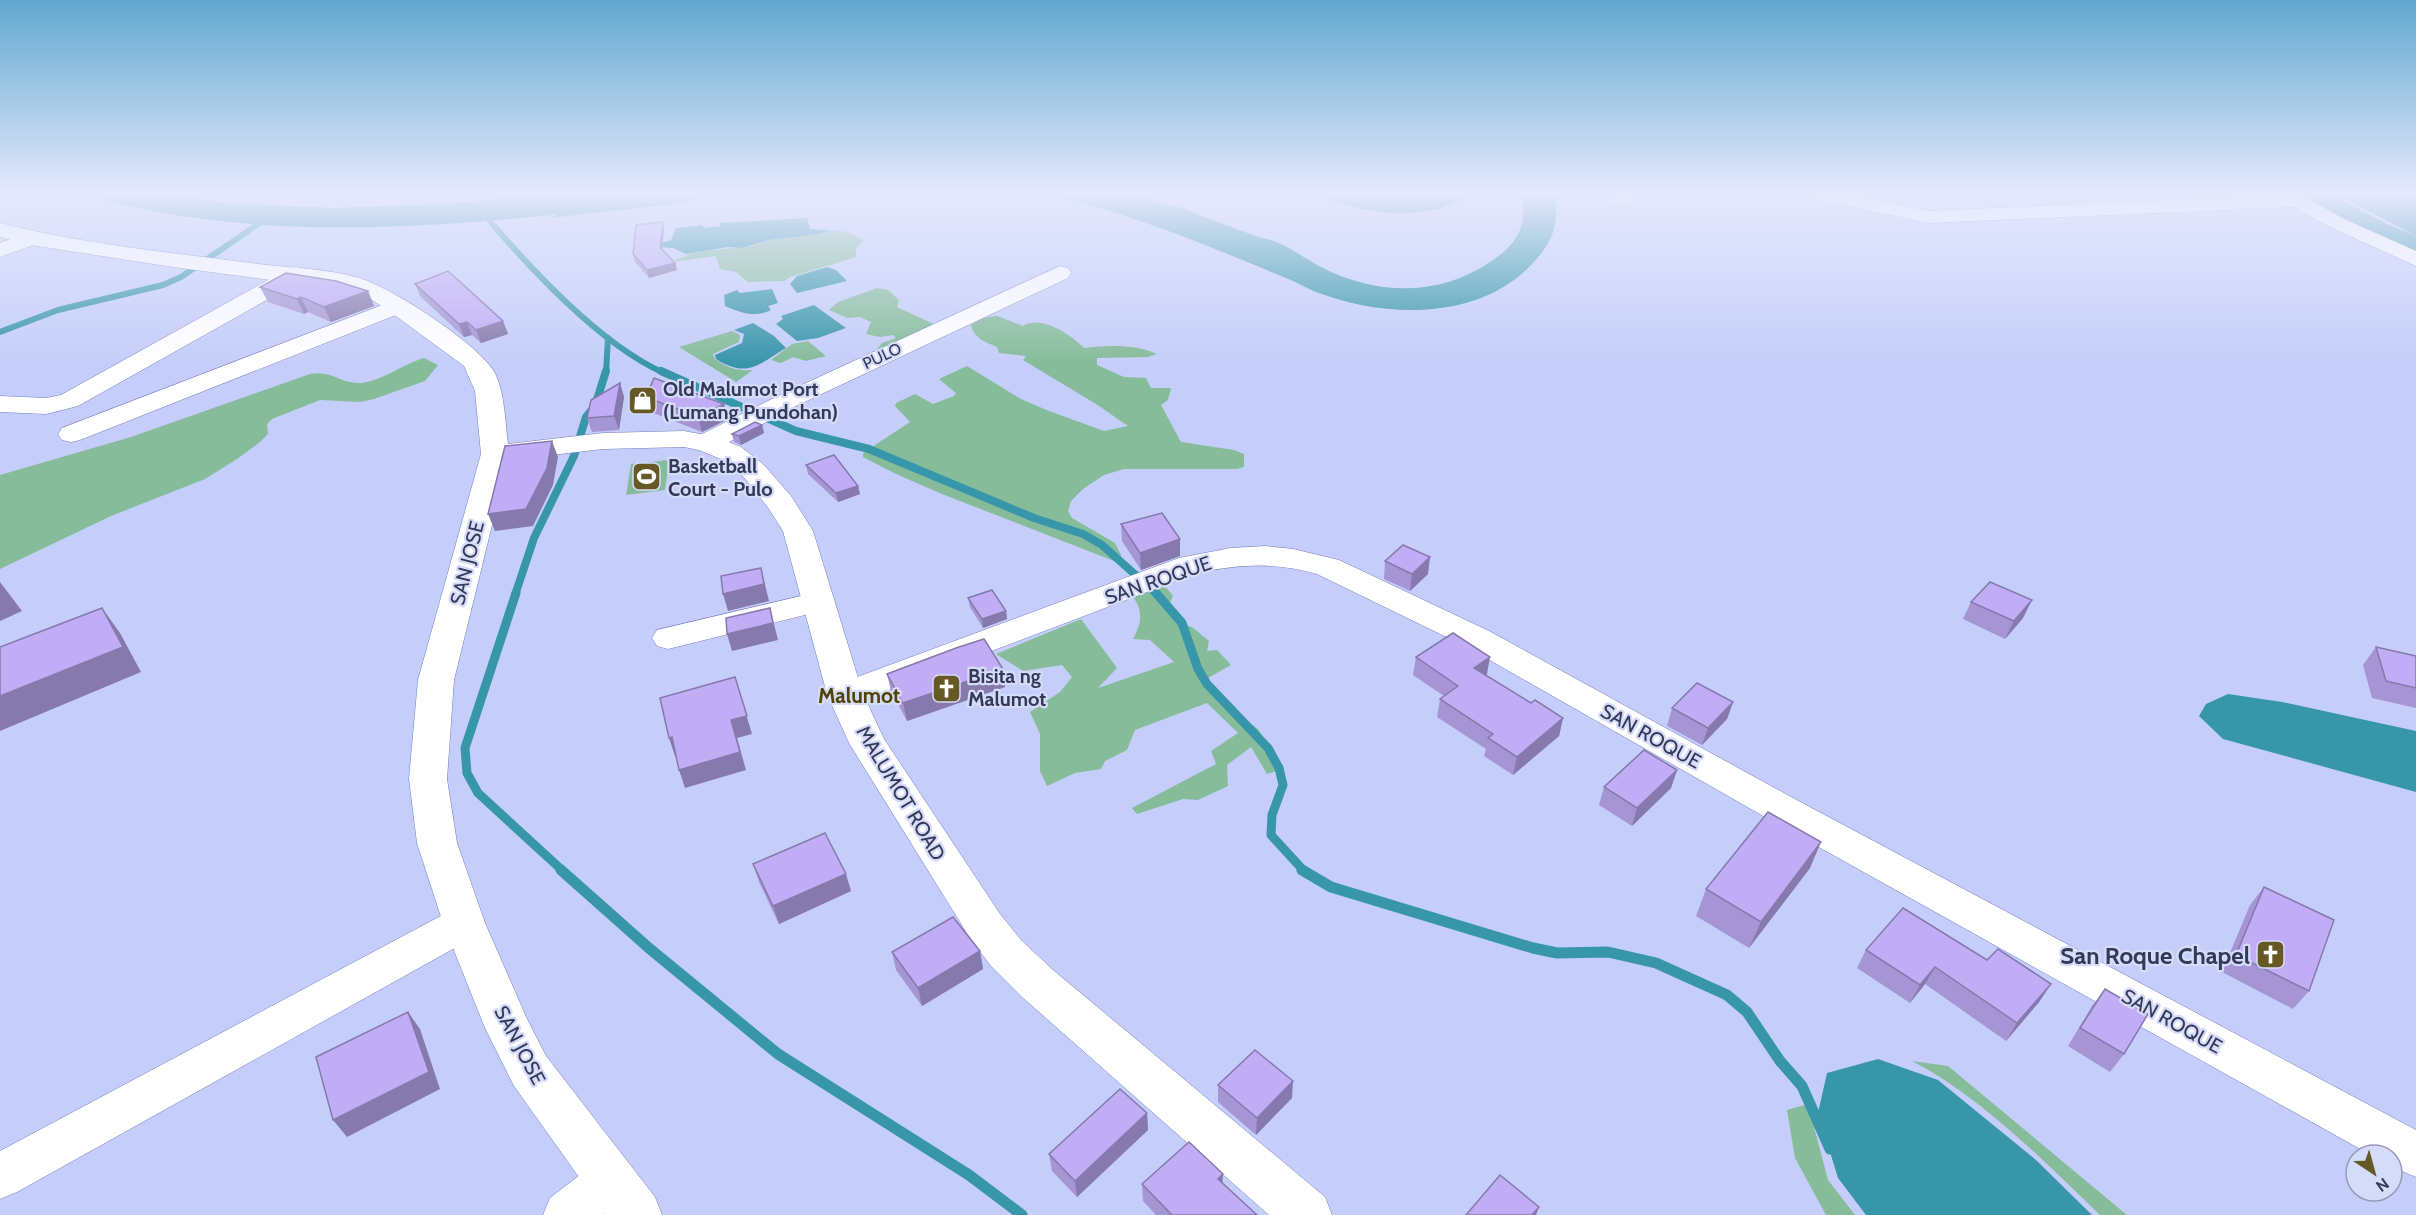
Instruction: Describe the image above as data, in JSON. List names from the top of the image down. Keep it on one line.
{"streets":{"street":["PULO","SAN JOSE","SAN ROQUE","MALUMOT ROAD"]},"crossings":[["PULO","MALUMOT ROAD"],["SAN JOSE","MALUMOT ROAD"],["SAN ROQUE","MALUMOT ROAD"]],"districts":["Malumot"],"places":{"shop":["Old Malumot Port (Lumang Pundohan)"],"sports":["Basketball Court - Pulo"],"church":["Bisita ng Malumot","San Roque Chapel"]},"north":"bottom right"}
